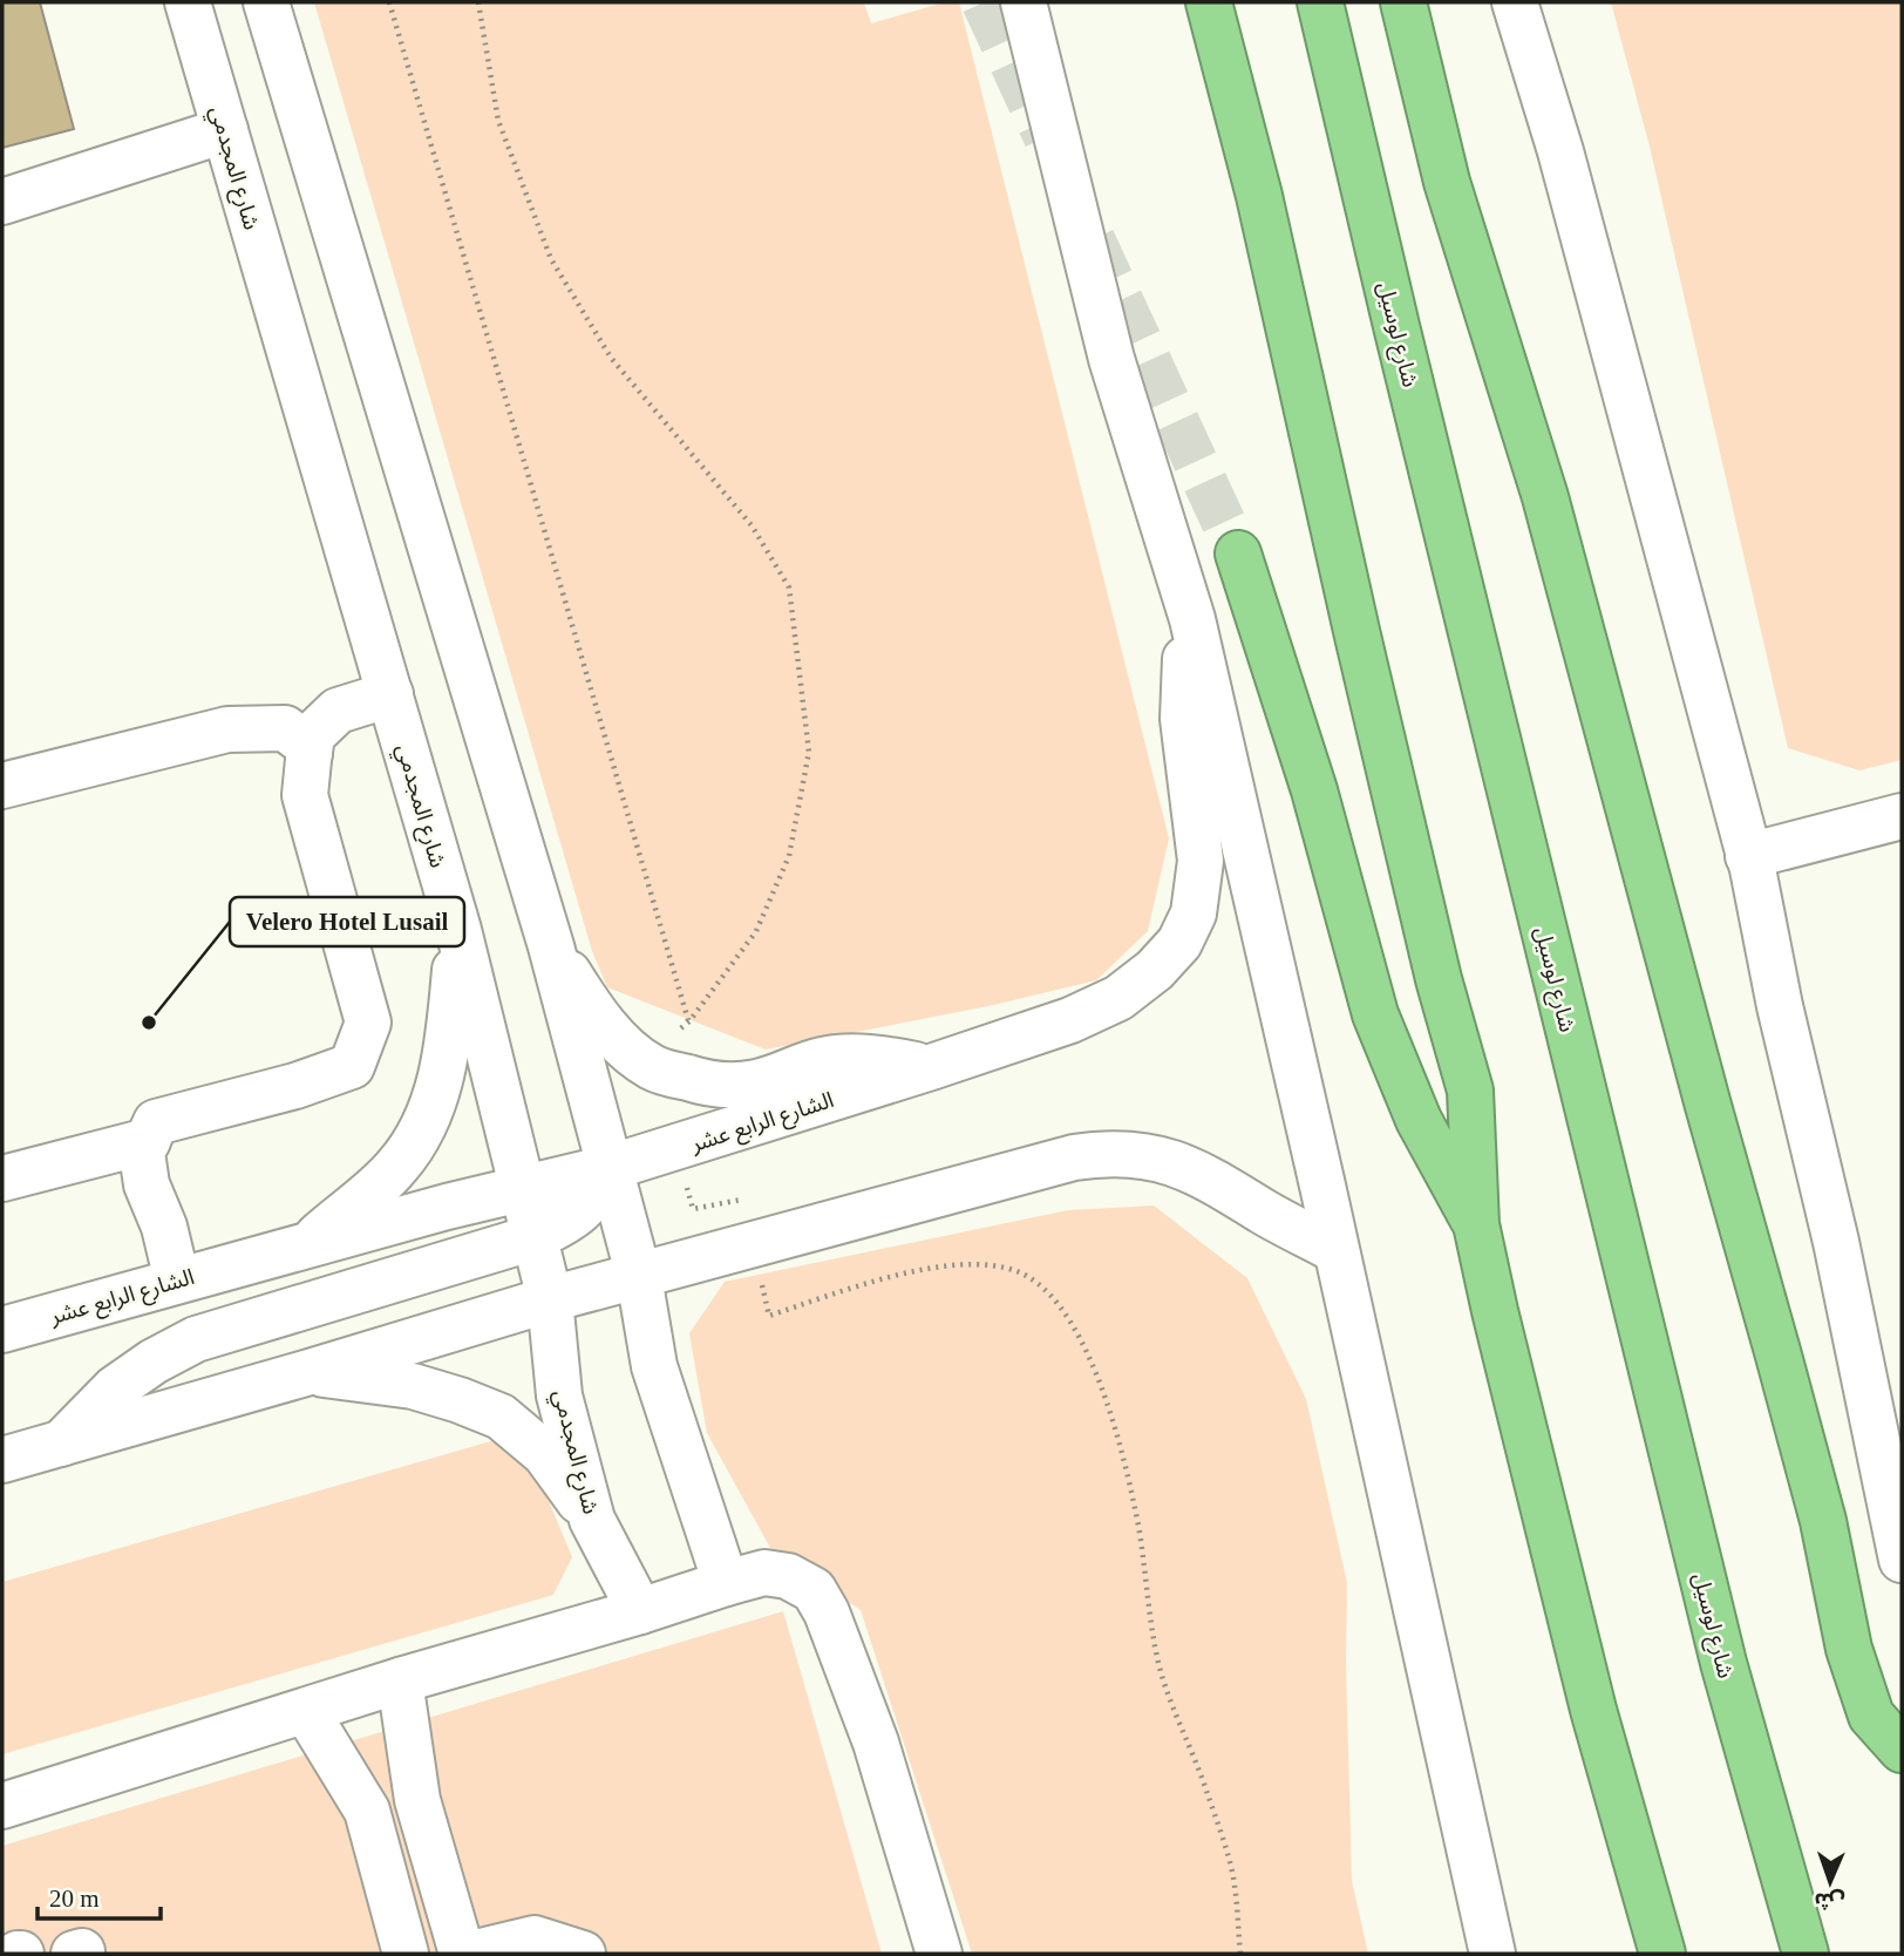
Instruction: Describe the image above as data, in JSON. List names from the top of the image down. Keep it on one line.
{"streets":{"highway":["شارع لوسيل"],"street":["شارع المجدمي","الشارع الرابع عشر"]},"crossings":[["شارع المجدمي","الشارع الرابع عشر"]],"places":["Velero Hotel Lusail"],"scale_bar":"20 m","north":"bottom"}
